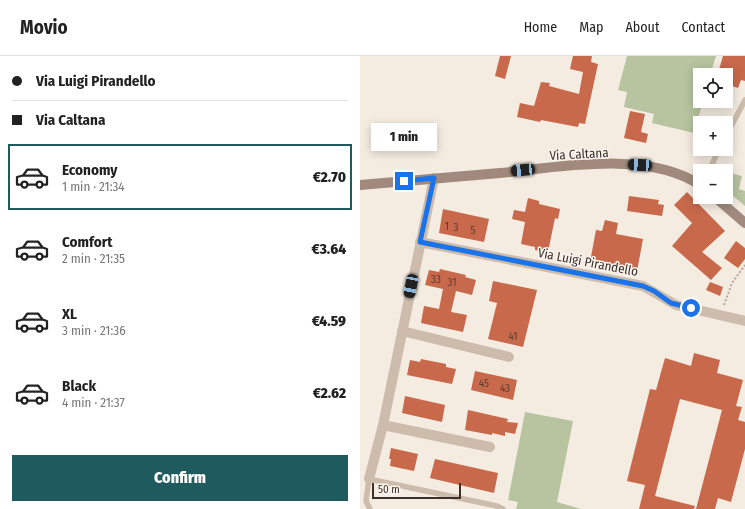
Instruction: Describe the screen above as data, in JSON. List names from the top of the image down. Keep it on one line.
{"streets":{"main road":["Via Caltana"],"street":["Via Luigi Pirandello"]},"house_numbers":["1","3","5","33","31","41","45","43"],"scale_bar":"50 m","page":{"header":"Movio","nav":["Home","Map","About","Contact"],"banner":["Via Luigi Pirandello","Via Caltana"],"map_buttons":["+","−"],"bubble":"1 min","list":[{"name":"Economy","note":"1 min · 21:34","value":"€2.70"},{"name":"Comfort","note":"2 min · 21:35","value":"€3.64"},{"name":"XL","note":"3 min · 21:36","value":"€4.59"},{"name":"Black","note":"4 min · 21:37","value":"€2.62"}],"buttons":"Confirm","scale":"50 m"}}
